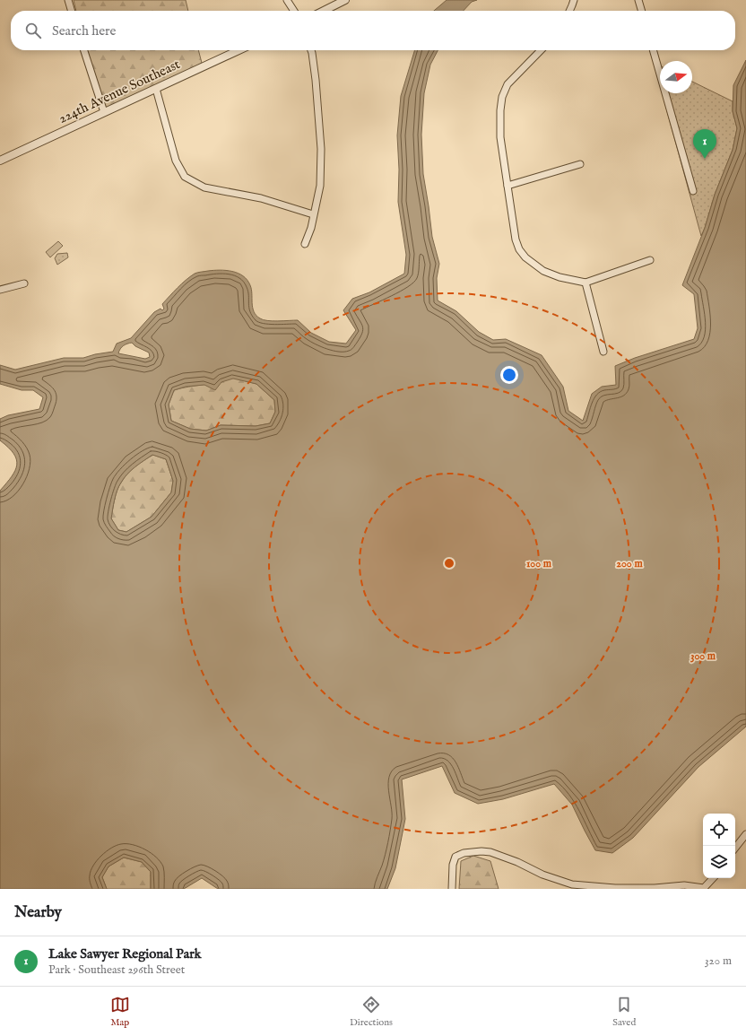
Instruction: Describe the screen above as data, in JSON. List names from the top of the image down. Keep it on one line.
{"streets":{"street":["224th Avenue Southeast"]},"north":"right","page":{"search":"Search here","pins":"1","heading":"Nearby","list":[{"mark":"1","name":"Lake Sawyer Regional Park","note":"Park · Southeast 296th Street","value":"320 m"}],"nav":["Map","Directions","Saved"]},"rings":["100 m","200 m","300 m"]}
